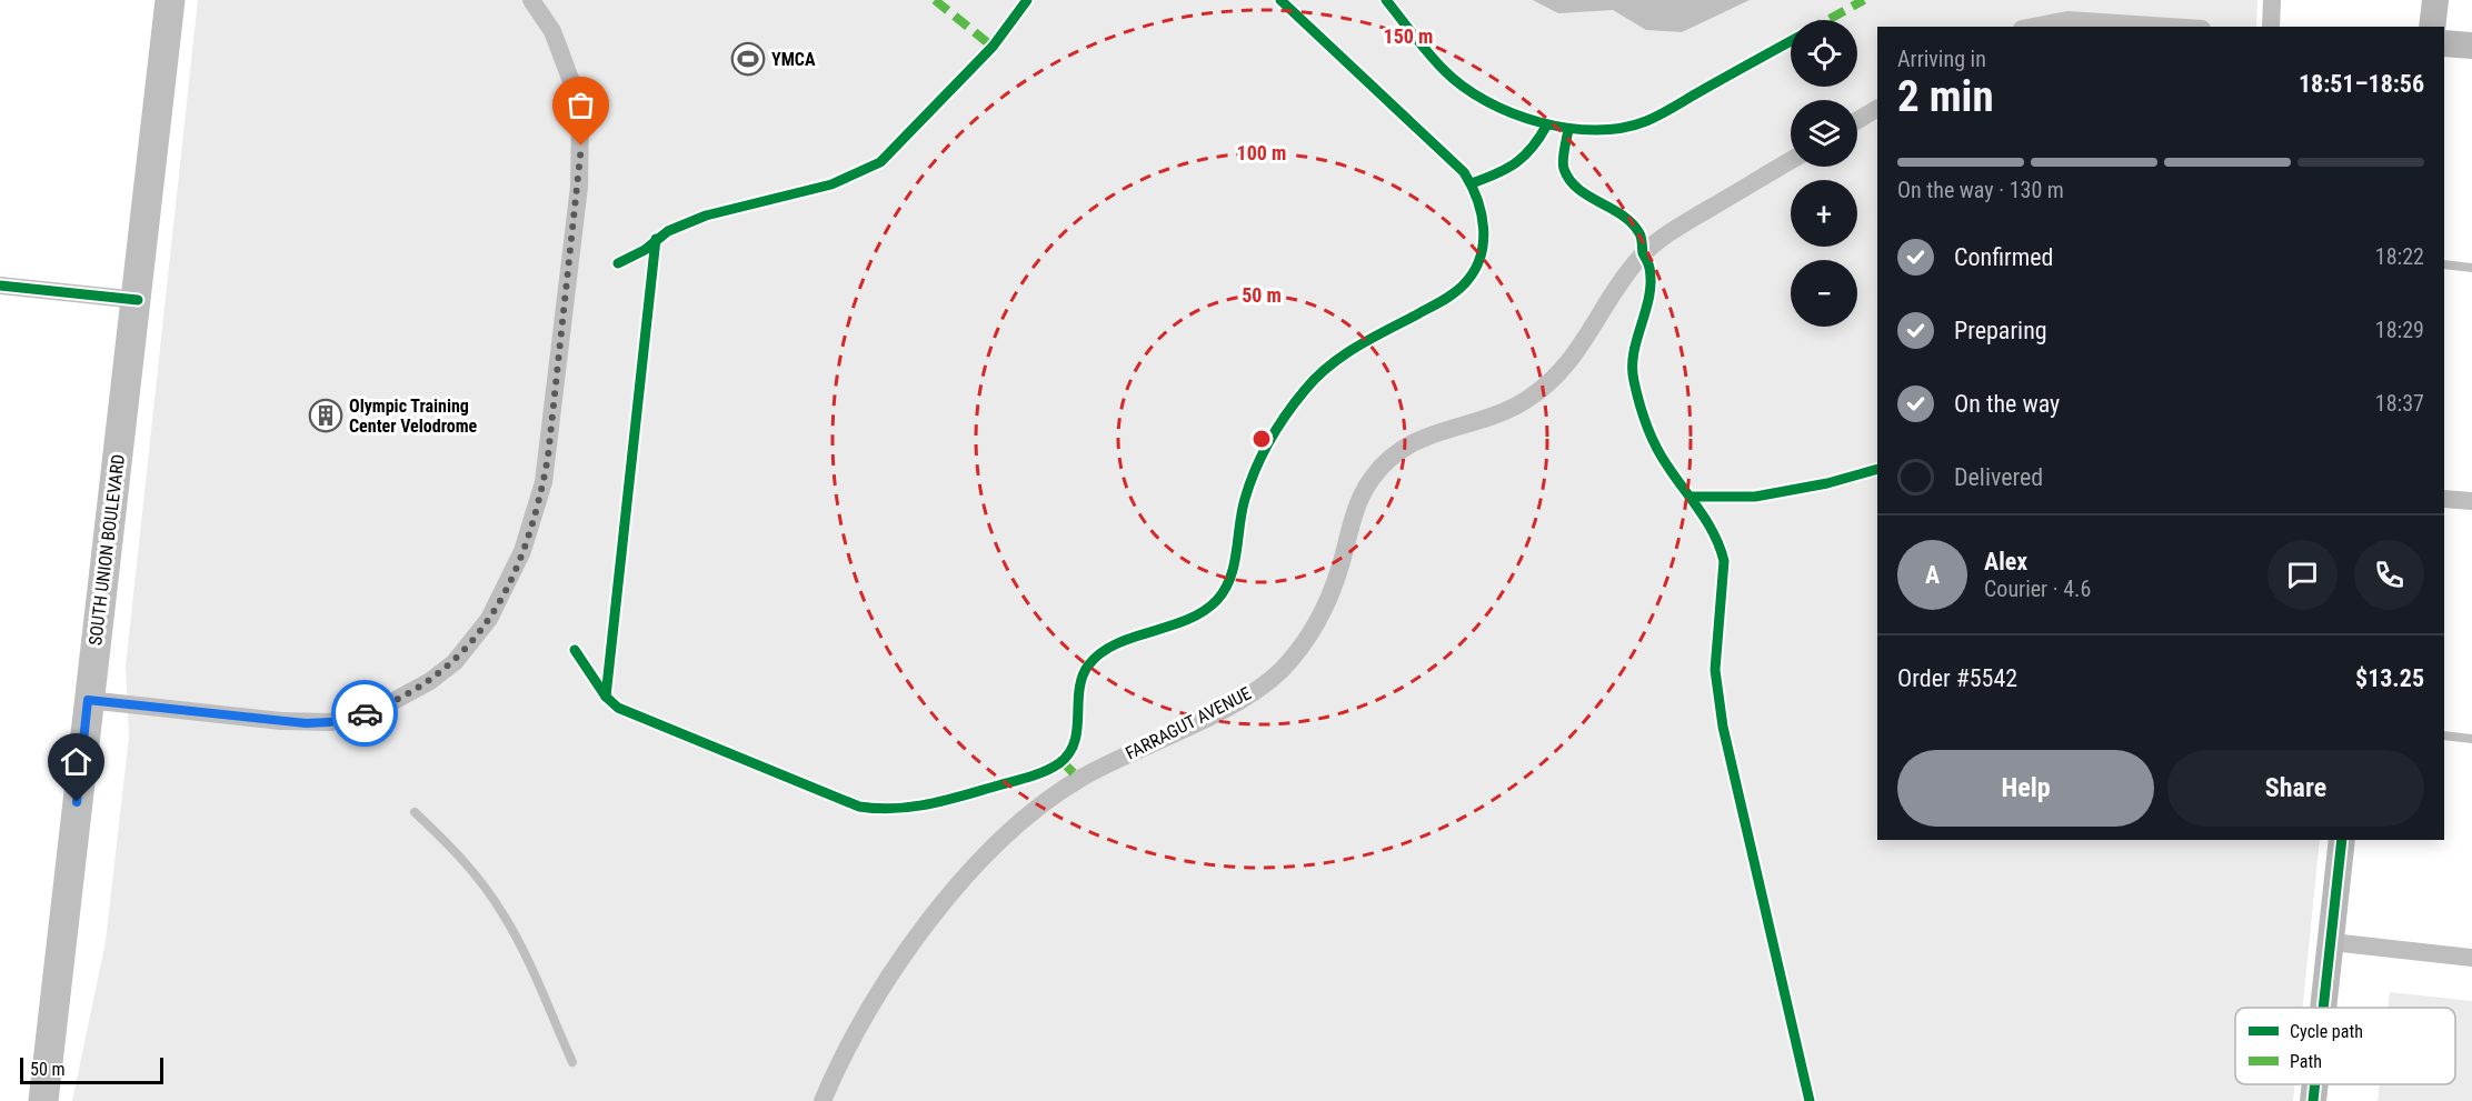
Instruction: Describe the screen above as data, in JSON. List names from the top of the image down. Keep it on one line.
{"streets":{"main road":["SOUTH UNION BOULEVARD"],"street":["FARRAGUT AVENUE"]},"places":{"sports":["YMCA"],"building":["Olympic Training Center Velodrome"]},"legend":["Cycle path","Path"],"scale_bar":"50 m","page":{"map_buttons":["+","−"],"heading":["2 min","Arriving in","18:51–18:56"],"panel":["Alex","Courier · 4.6","Order #5542","$13.25"],"bar":"On the way · 130 m","list":[["Confirmed","18:22"],["Preparing","18:29"],["On the way","18:37"],"Delivered"],"round":"A","buttons":["Help","Share"],"scale":"50 m"},"rings":["150 m","100 m","50 m"]}
